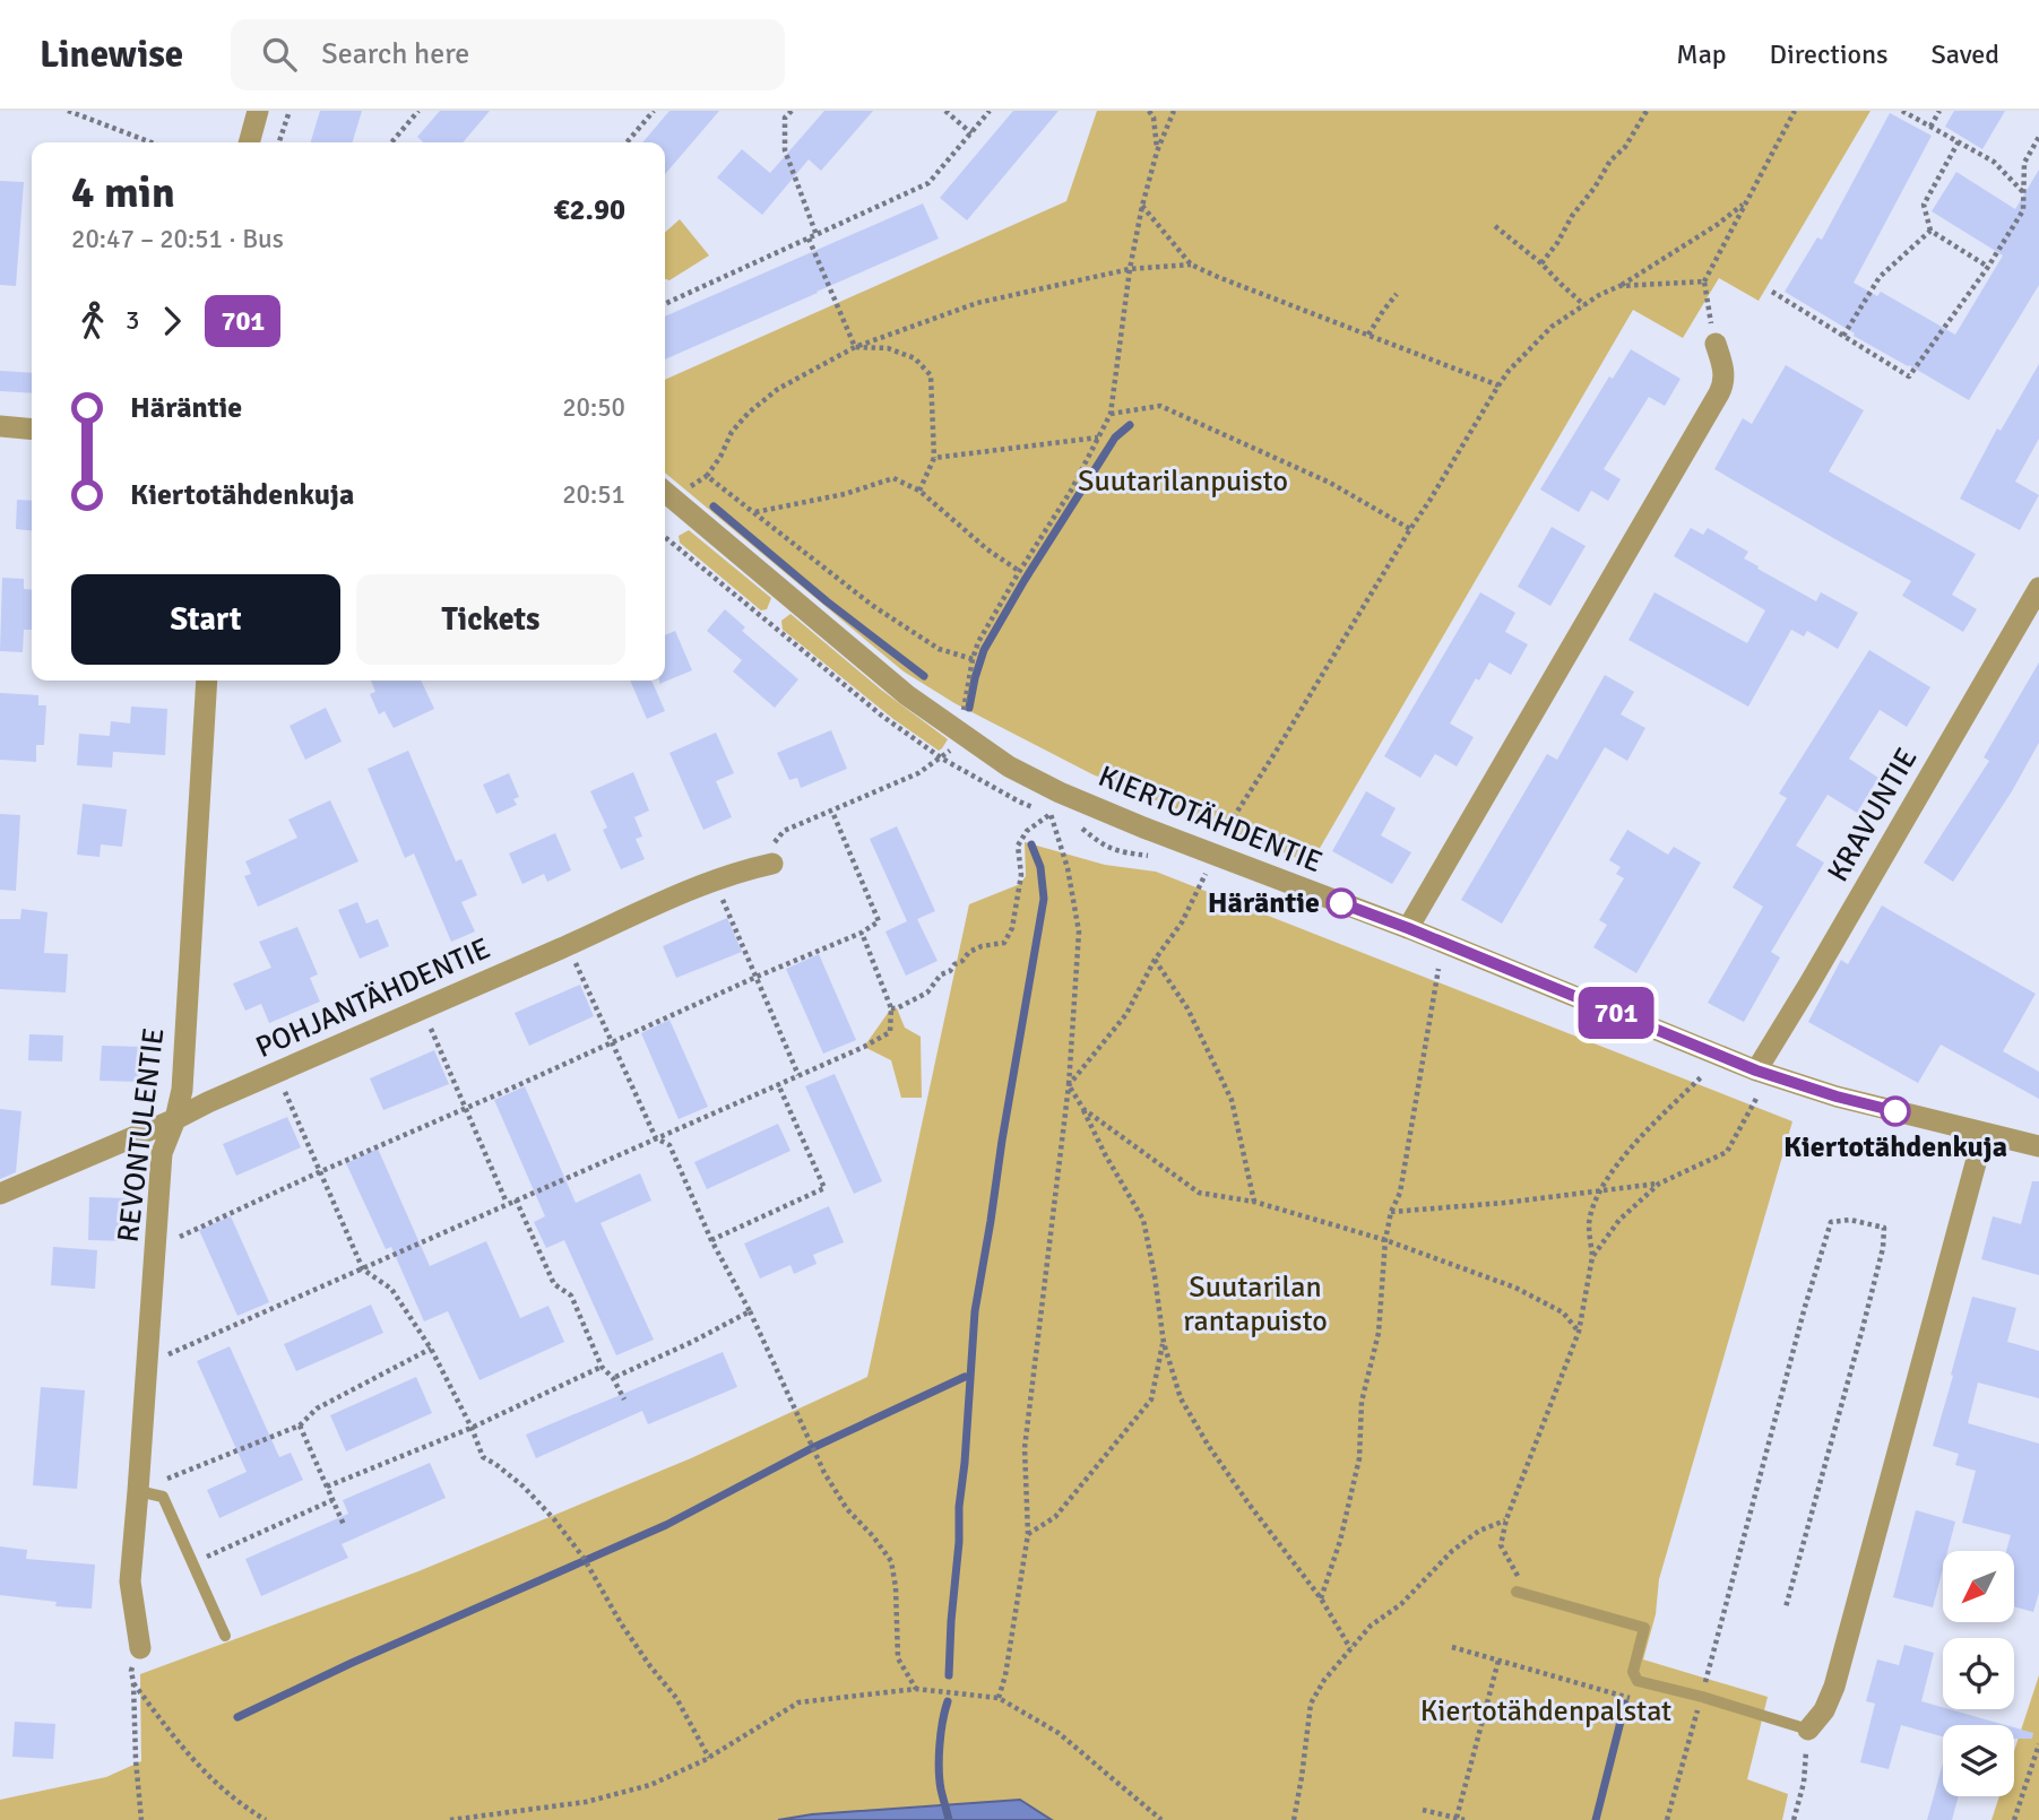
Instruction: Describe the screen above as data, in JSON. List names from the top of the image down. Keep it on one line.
{"streets":{"street":["KRAVUNTIE","KIERTOTÄHDENTIE","POHJANTÄHDENTIE","REVONTULENTIE"]},"crossings":[["KRAVUNTIE","KIERTOTÄHDENTIE"],["POHJANTÄHDENTIE","REVONTULENTIE"]],"parks":["Suutarilanpuisto","Suutarilan rantapuisto","Kiertotähdenpalstat"],"places":["Häräntie","Kiertotähdenkuja"],"lines":["bus line 701"],"north":"bottom left","page":{"header":"Linewise","search":"Search here","nav":["Map","Directions","Saved"],"on_map":"701","heading":["4 min","20:47 – 20:51 · Bus","€2.90"],"legs":["3","701"],"list":[{"name":"Häräntie","value":"20:50"},{"name":"Kiertotähdenkuja","value":"20:51"}],"buttons":["Start","Tickets"]}}
